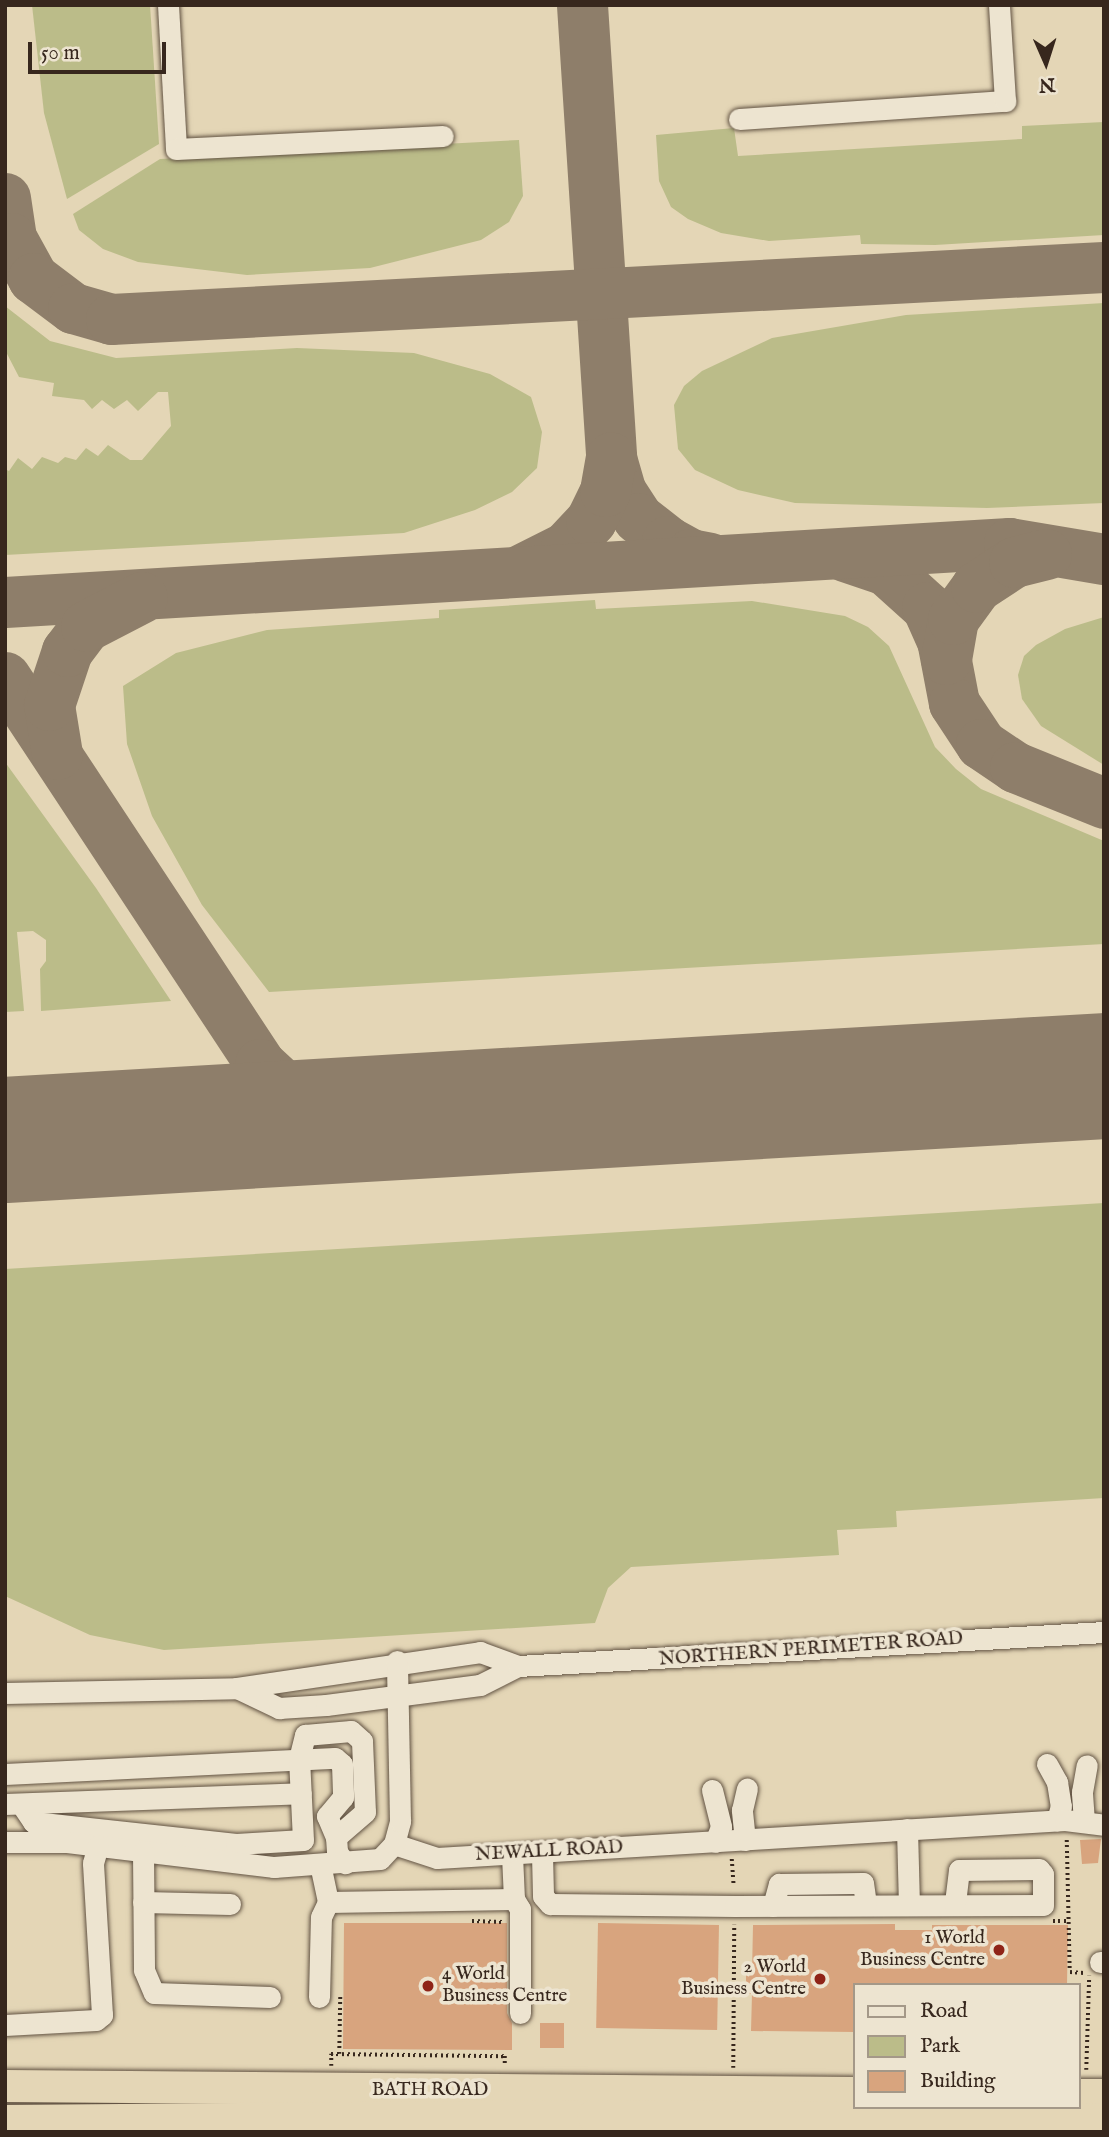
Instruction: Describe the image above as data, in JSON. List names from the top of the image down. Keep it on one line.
{"streets":{"highway":["BATH ROAD"],"street":["NORTHERN PERIMETER ROAD","NEWALL ROAD"]},"places":["1 World Business Centre","2 World Business Centre","4 World Business Centre"],"legend":["Road","Park","Building"],"scale_bar":"50 m","north":"bottom"}
